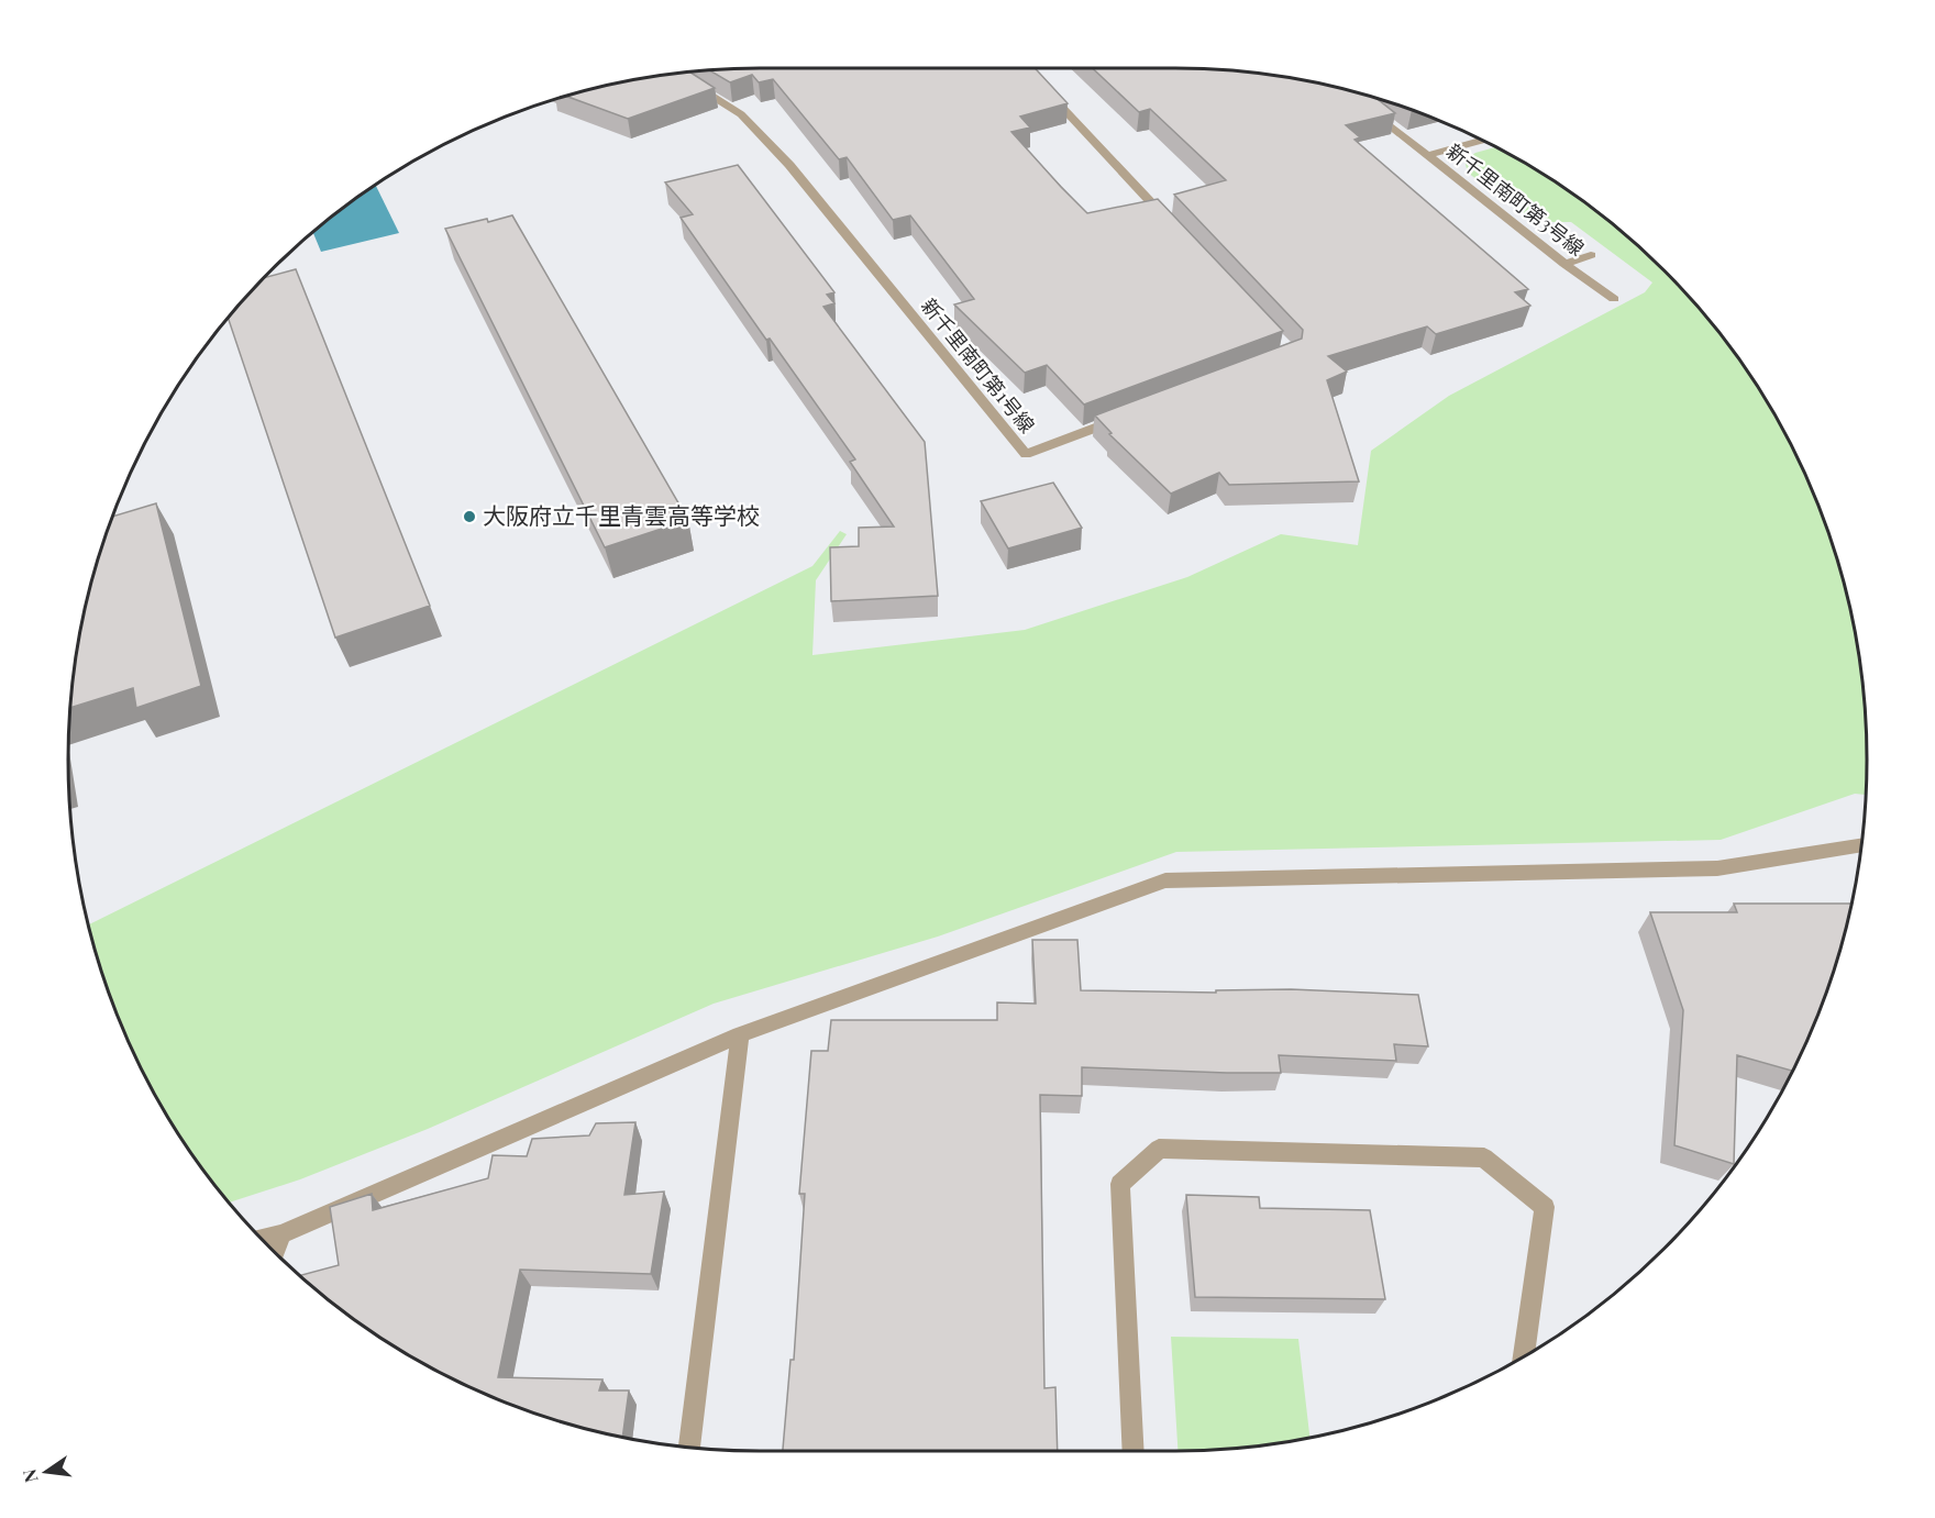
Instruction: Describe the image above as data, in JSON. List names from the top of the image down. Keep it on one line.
{"streets":{"street":["新千里南町第3号線","新千里南町第1号線"]},"places":["大阪府立千里青雲高等学校"],"north":"left"}
